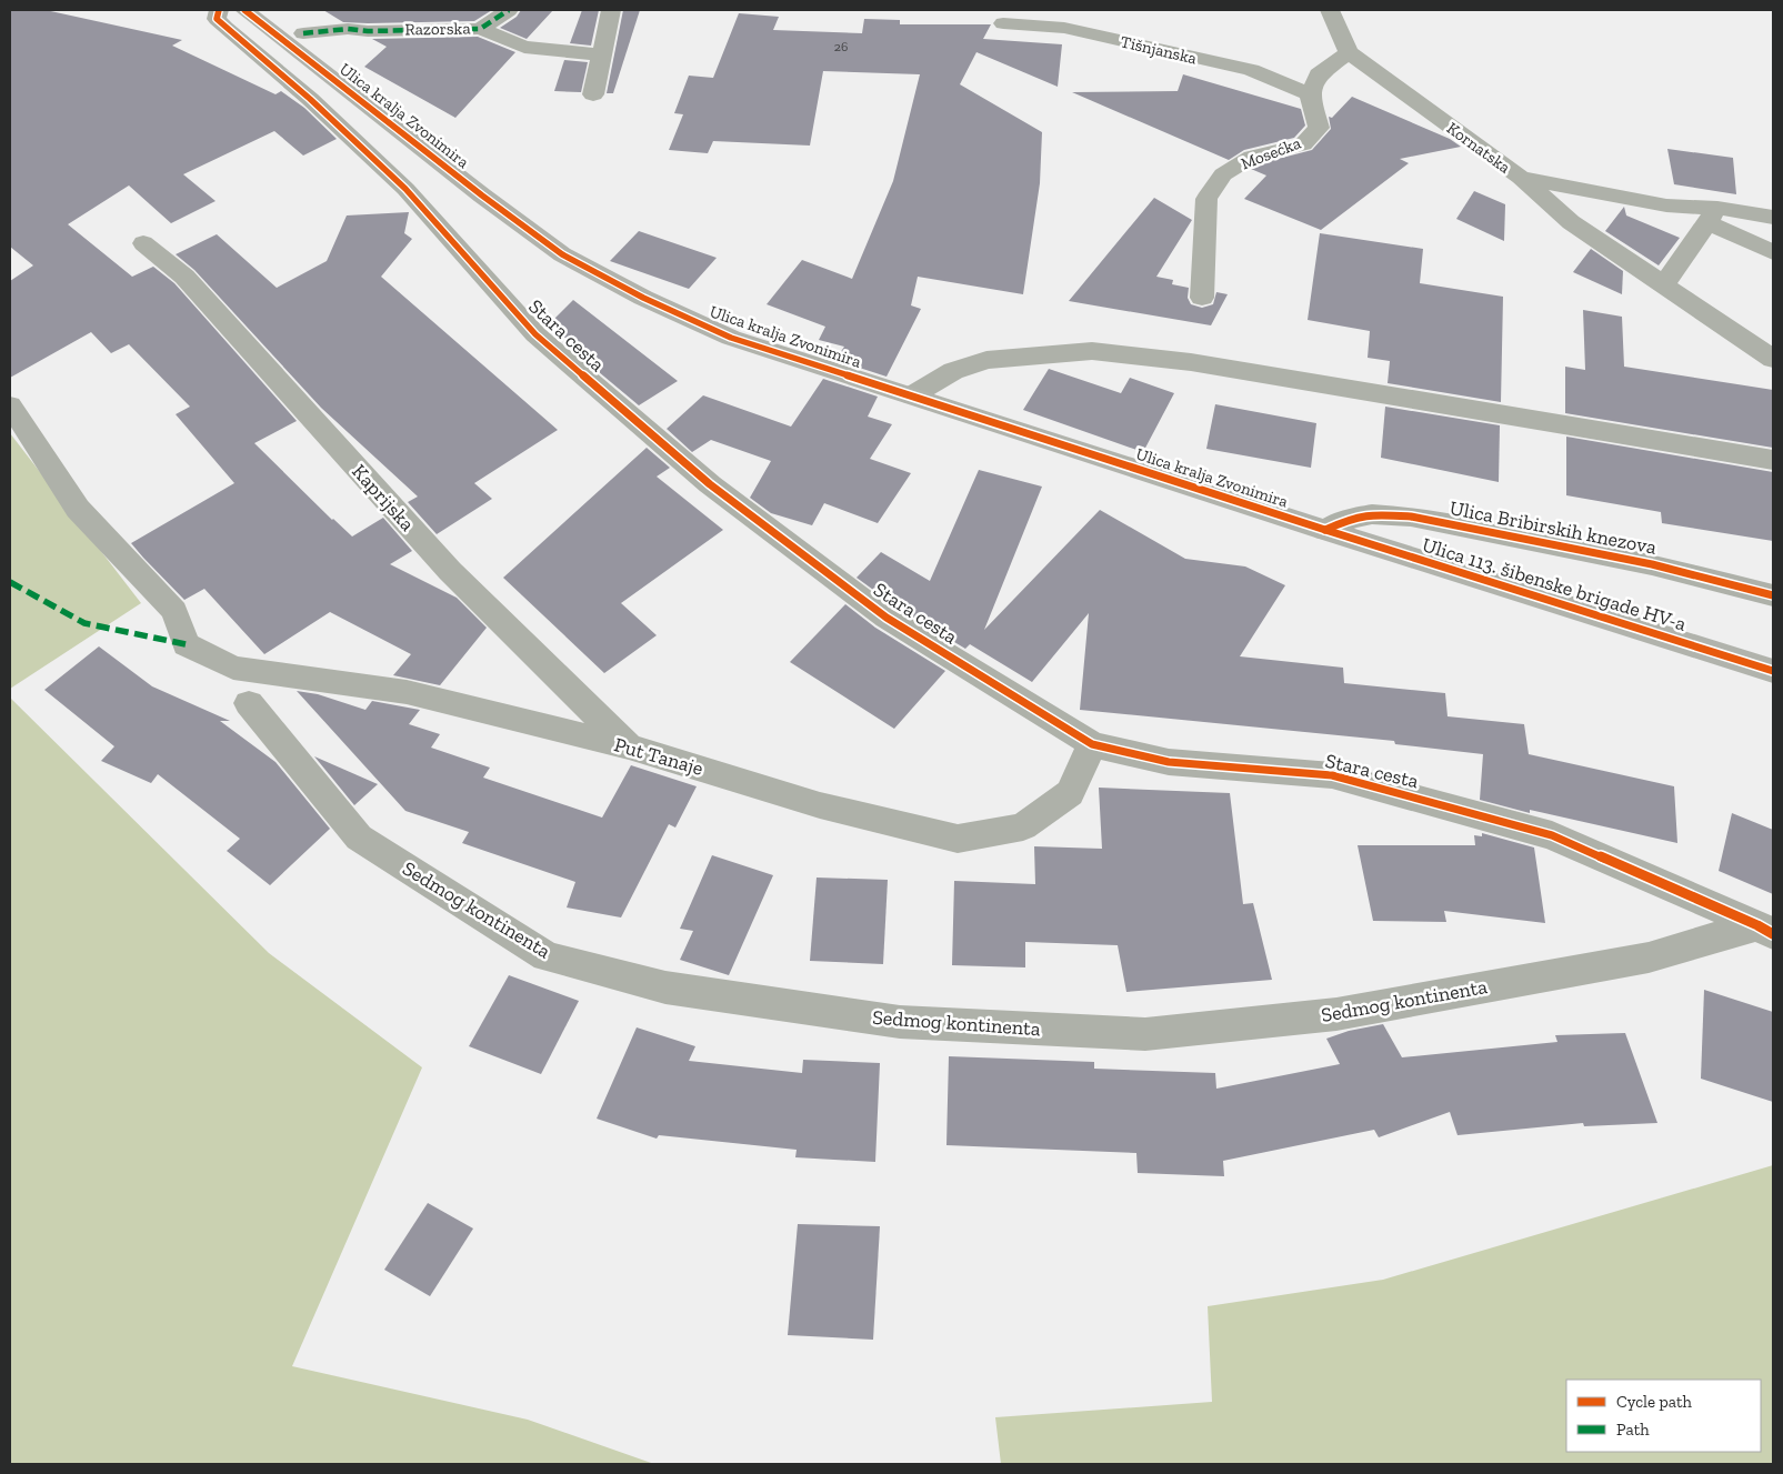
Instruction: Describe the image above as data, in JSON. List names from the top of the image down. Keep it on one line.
{"streets":{"main road":["Ulica kralja Zvonimira","Ulica 113. šibenske brigade HV-a"],"street":["Razorska","Tišnjanska","Kornatska","Mosećka","Stara cesta","Kaprijska","Ulica Bribirskih knezova","Put Tanaje","Sedmog kontinenta"]},"crossings":[["Tišnjanska","Mosećka"],["Ulica kralja Zvonimira","Ulica Bribirskih knezova"],["Ulica kralja Zvonimira","Ulica 113. šibenske brigade HV-a"],["Stara cesta","Put Tanaje"],["Stara cesta","Sedmog kontinenta"],["Kaprijska","Put Tanaje"],["Ulica Bribirskih knezova","Ulica 113. šibenske brigade HV-a"]],"house_numbers":["26"],"legend":["Cycle path","Path"]}
